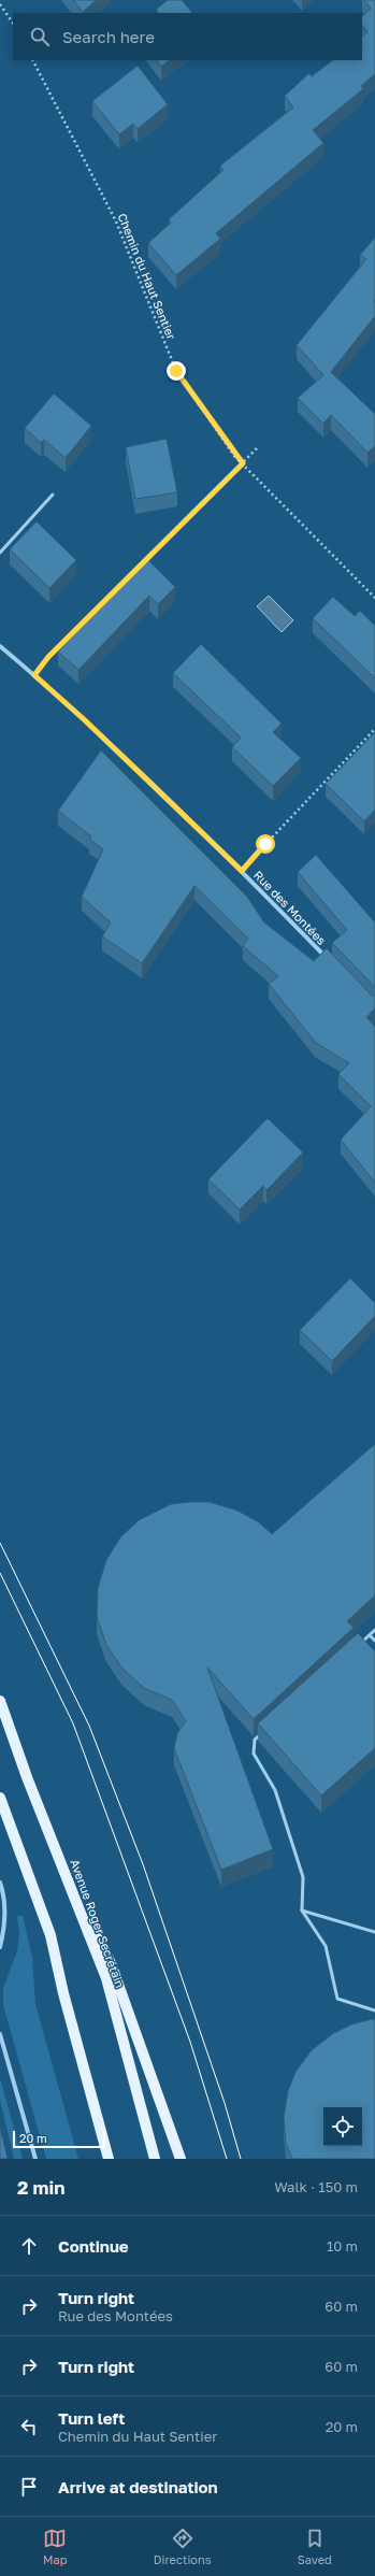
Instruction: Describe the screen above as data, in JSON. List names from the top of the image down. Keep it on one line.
{"streets":{"main road":["Avenue Roger Secrétain"],"street":["Rue des Montées"],"path":["Chemin du Haut Sentier"]},"scale_bar":"20 m","page":{"search":"Search here","scale":"20 m","heading":["2 min","Walk · 150 m"],"list":[["Continue","10 m"],["Turn right","Rue des Montées","60 m"],["Turn right","60 m"],["Turn left","Chemin du Haut Sentier","20 m"],"Arrive at destination"],"nav":["Map","Directions","Saved"]}}
